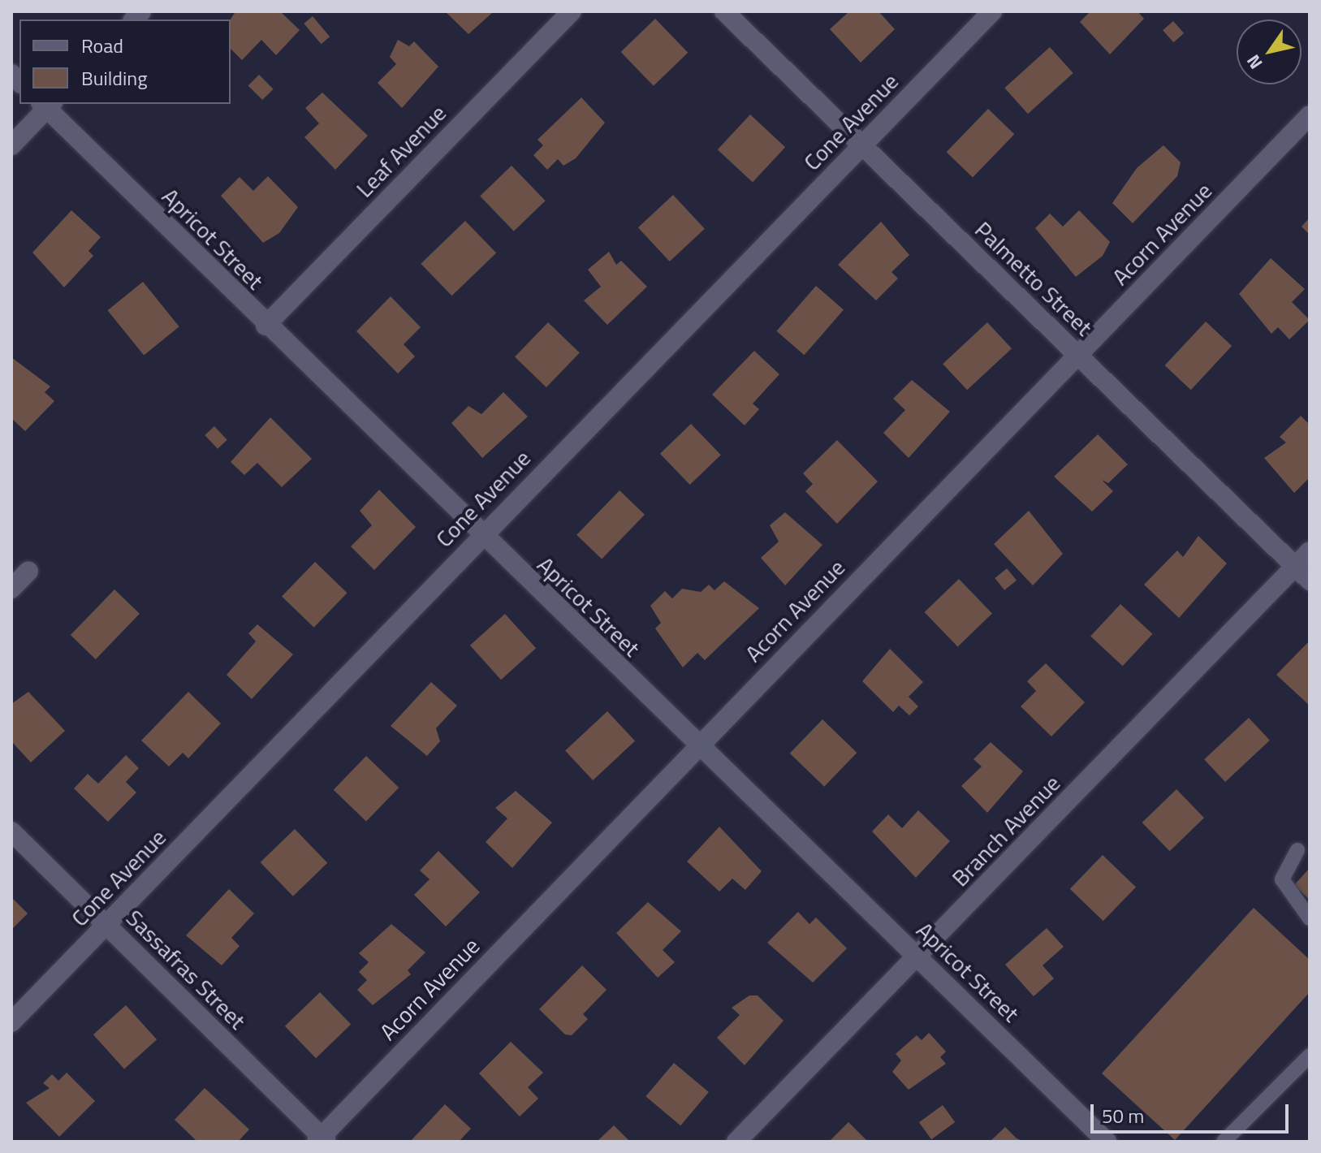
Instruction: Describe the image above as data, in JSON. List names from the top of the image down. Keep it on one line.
{"streets":{"street":["Cone Avenue","Leaf Avenue","Acorn Avenue","Apricot Street","Palmetto Street","Branch Avenue","Sassafras Street"]},"crossings":[["Cone Avenue","Apricot Street"],["Cone Avenue","Palmetto Street"],["Cone Avenue","Sassafras Street"],["Leaf Avenue","Apricot Street"],["Acorn Avenue","Apricot Street"],["Acorn Avenue","Palmetto Street"],["Acorn Avenue","Sassafras Street"],["Apricot Street","Branch Avenue"],["Palmetto Street","Branch Avenue"]],"legend":["Road","Building"],"scale_bar":"50 m","north":"bottom left"}
